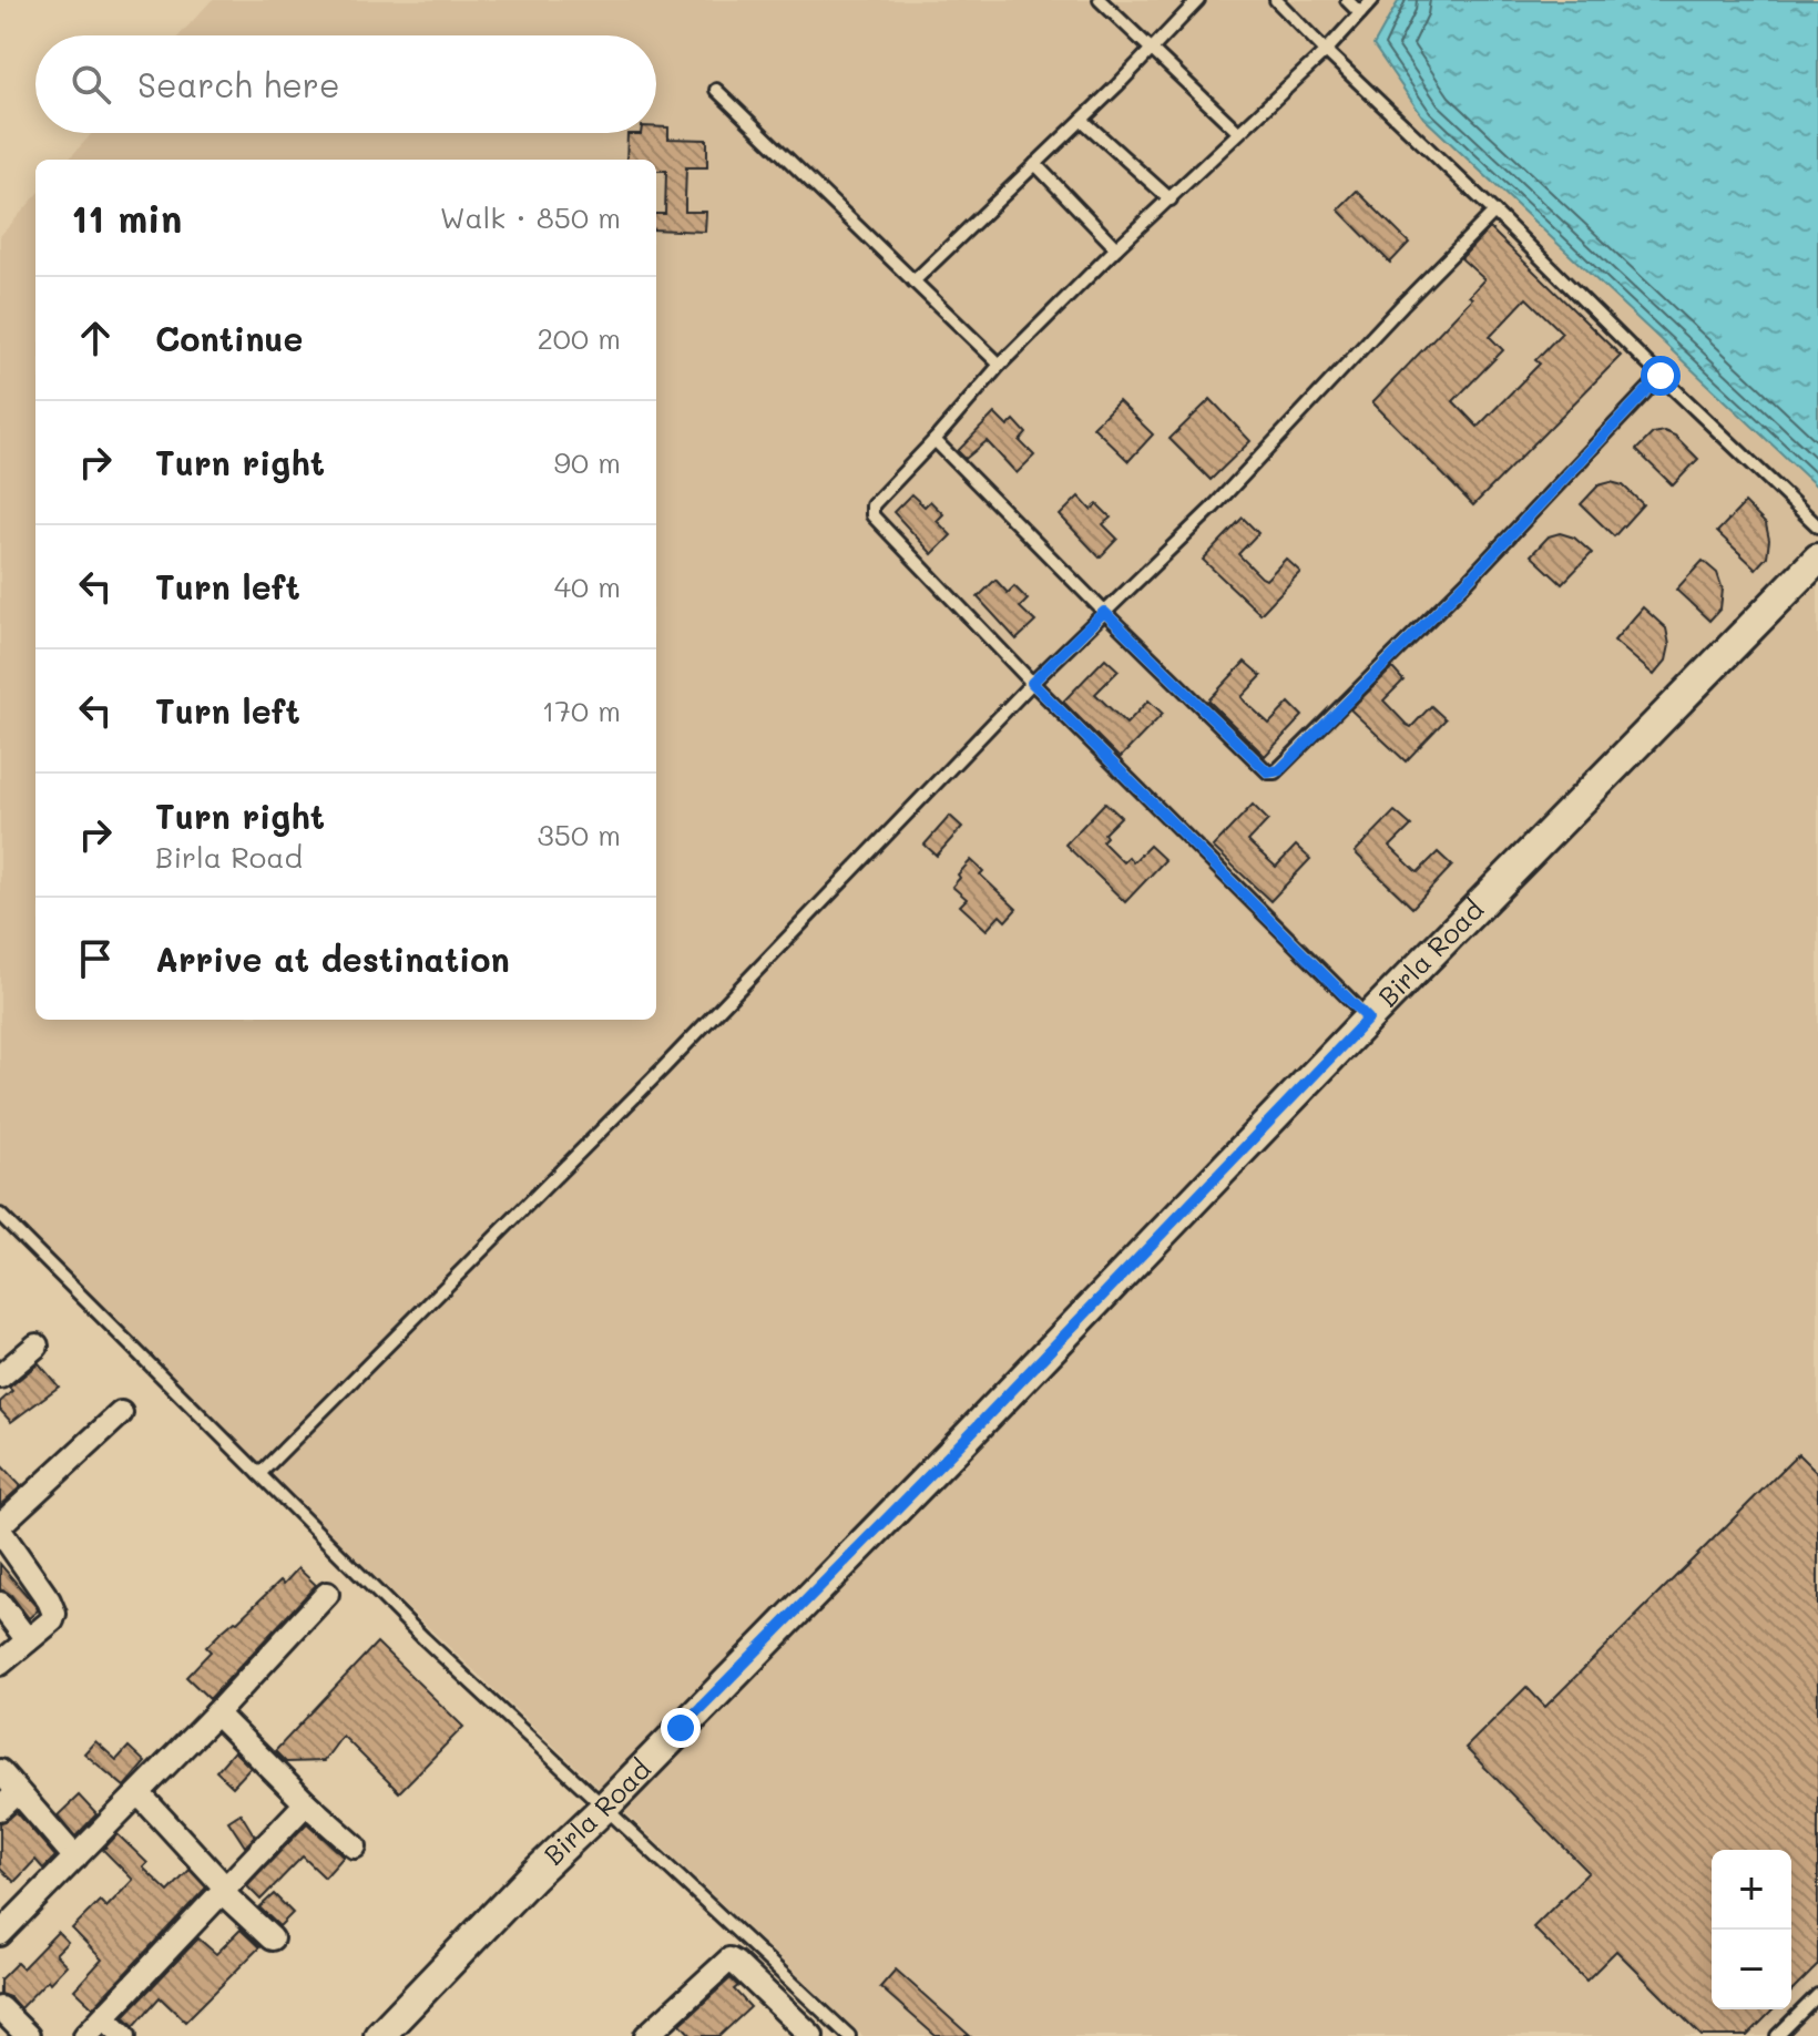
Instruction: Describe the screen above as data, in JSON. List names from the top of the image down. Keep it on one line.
{"streets":{"street":["Birla Road"]},"page":{"search":"Search here","heading":["11 min","Walk · 850 m"],"list":[["Continue","200 m"],["Turn right","90 m"],["Turn left","40 m"],["Turn left","170 m"],["Turn right","Birla Road","350 m"],"Arrive at destination"],"map_buttons":["+","−"]}}
